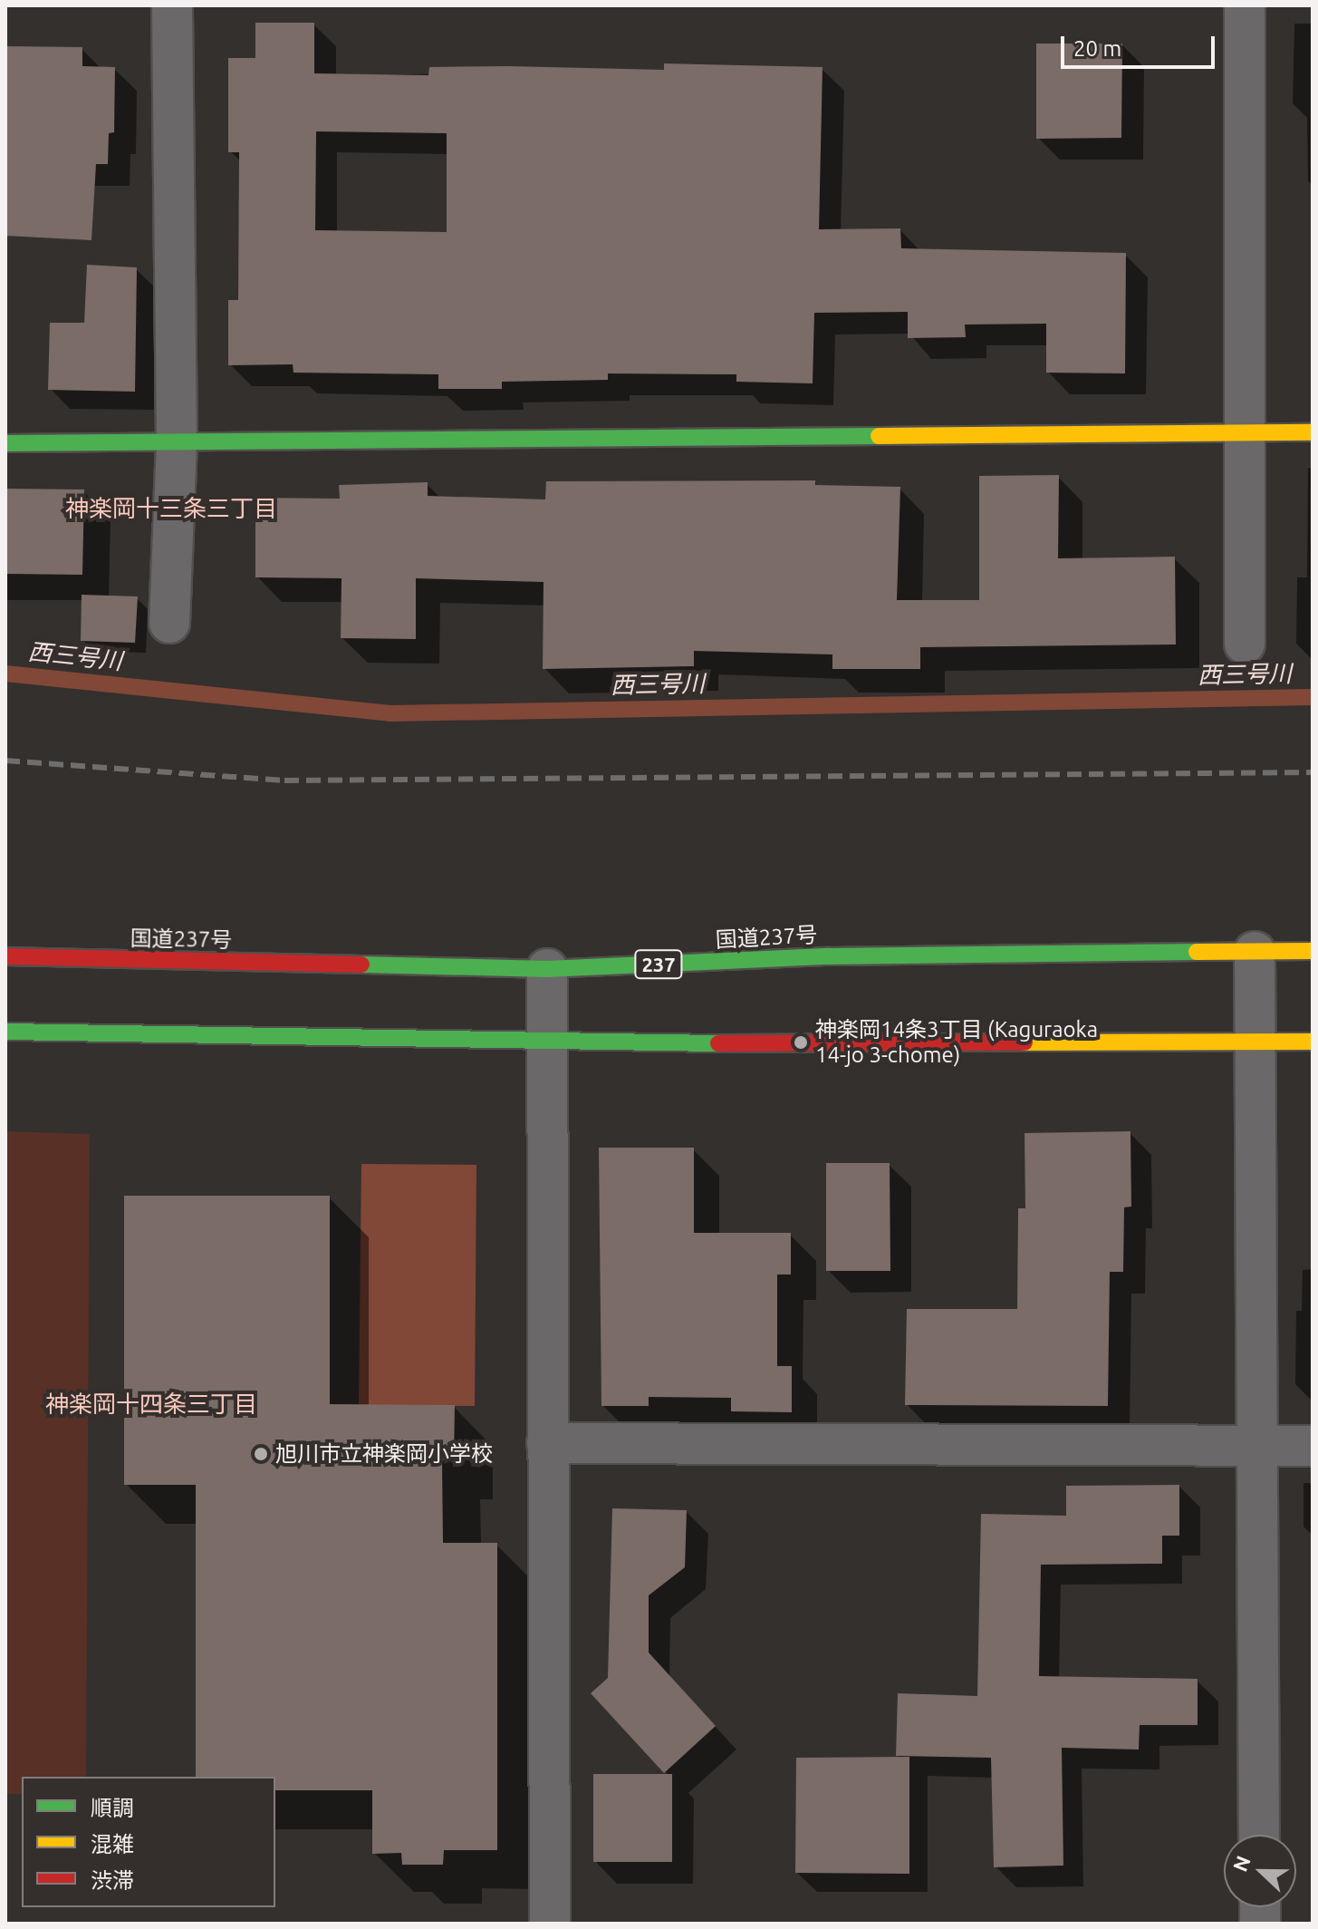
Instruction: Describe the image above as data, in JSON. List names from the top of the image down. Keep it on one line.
{"streets":{"main road":["国道237号","237"]},"districts":["神楽岡十三条三丁目","神楽岡十四条三丁目"],"water":["西三号川"],"places":["神楽岡14条3丁目 (Kaguraoka 14-jo 3-chome)","旭川市立神楽岡小学校"],"legend":["順調","混雑","渋滞"],"scale_bar":"20 m","north":"left"}
